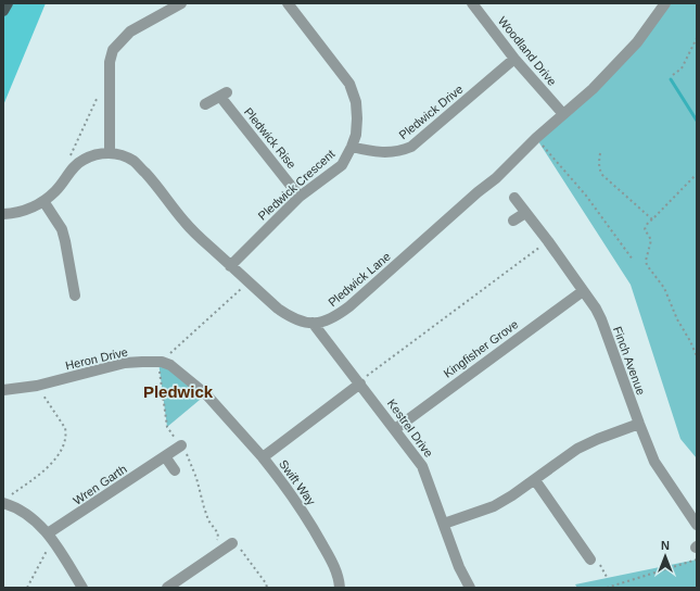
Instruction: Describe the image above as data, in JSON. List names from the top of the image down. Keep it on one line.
{"streets":{"street":["Woodland Drive","Pledwick Drive","Pledwick Rise","Pledwick Crescent","Pledwick Lane","Kingfisher Grove","Heron Drive","Finch Avenue","Kestrel Drive","Swift Way","Wren Garth"]},"crossings":[["Woodland Drive","Pledwick Drive"],["Woodland Drive","Pledwick Lane"],["Pledwick Drive","Pledwick Crescent"],["Pledwick Rise","Pledwick Crescent"],["Pledwick Crescent","Pledwick Lane"],["Pledwick Lane","Kestrel Drive"],["Kingfisher Grove","Finch Avenue"],["Kingfisher Grove","Kestrel Drive"],["Heron Drive","Swift Way"],["Kestrel Drive","Swift Way"]],"districts":["Pledwick"],"north":"top"}
